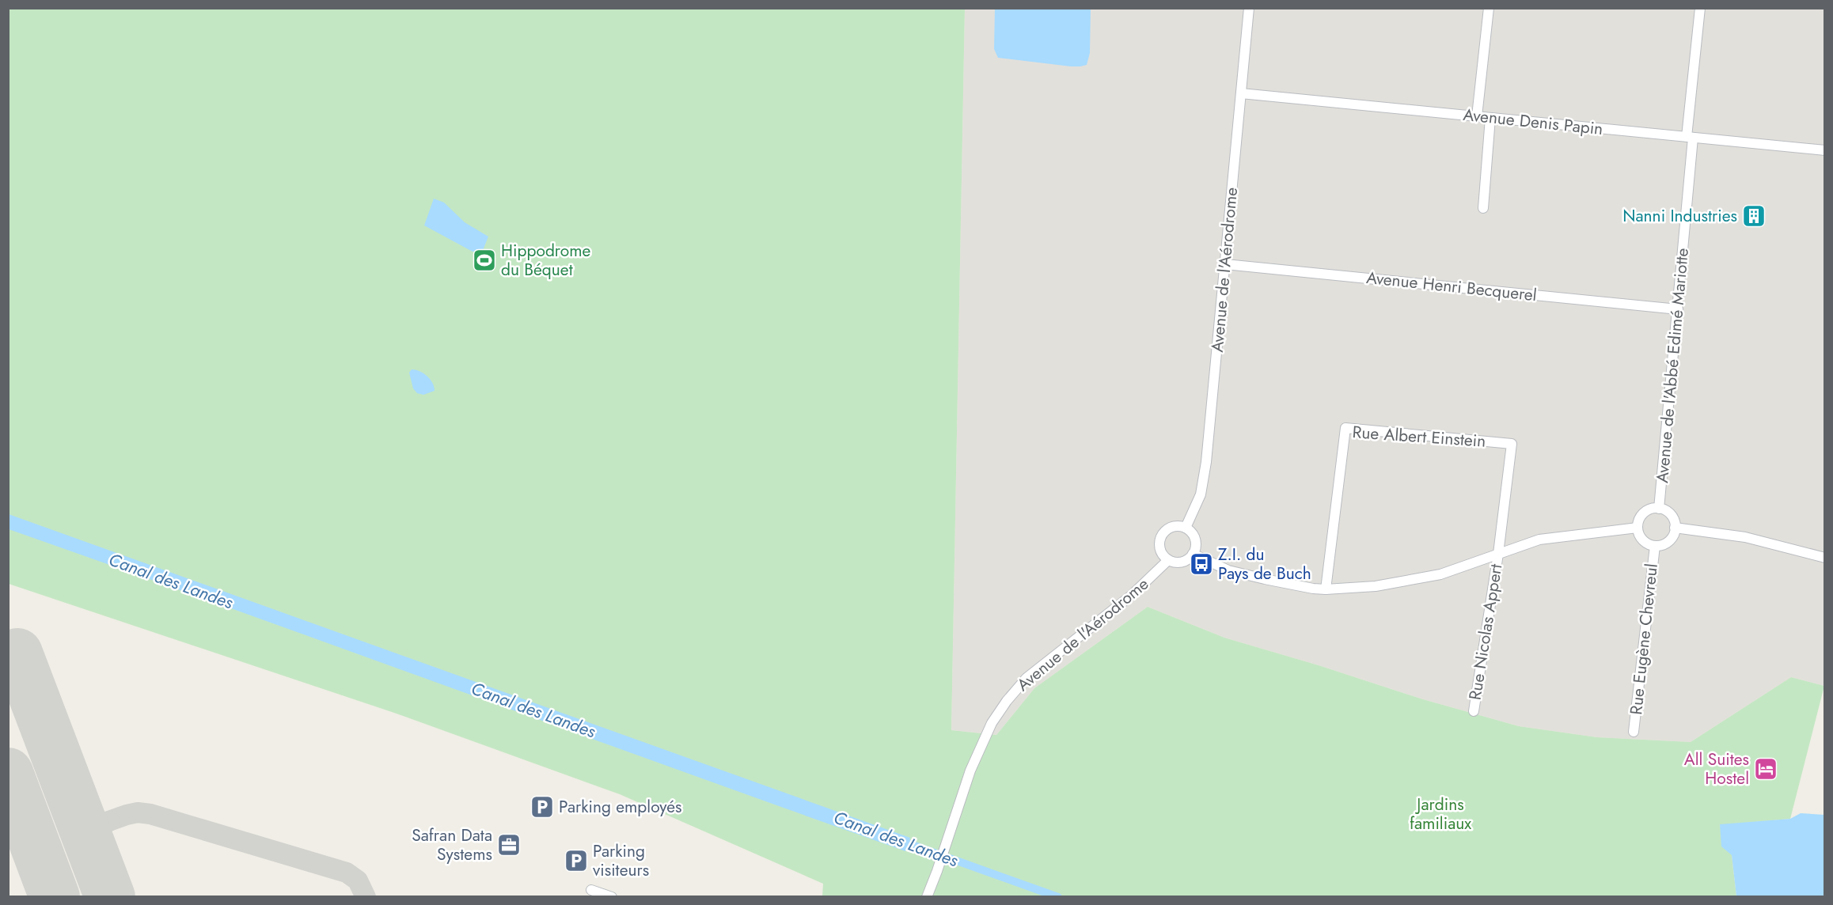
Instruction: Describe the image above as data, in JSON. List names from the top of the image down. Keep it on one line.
{"streets":{"street":["Avenue Denis Papin","Avenue de l'Aérodrome","Avenue Henri Becquerel","Avenue de l'Abbé Edimé Mariotte","Rue Albert Einstein","Rue Nicolas Appert","Rue Eugène Chevreul"]},"crossings":[["Avenue Denis Papin","Avenue de l'Aérodrome"],["Avenue Denis Papin","Avenue de l'Abbé Edimé Mariotte"],["Avenue de l'Aérodrome","Avenue Henri Becquerel"],["Avenue Henri Becquerel","Avenue de l'Abbé Edimé Mariotte"],["Avenue de l'Abbé Edimé Mariotte","Rue Eugène Chevreul"],["Rue Albert Einstein","Rue Nicolas Appert"]],"water":["Canal des Landes"],"parks":["Jardins familiaux"],"places":{"building":["Nanni Industries"],"sports":["Hippodrome du Béquet"],"bus stop":["Z.I. du Pays de Buch"],"hotel":["All Suites Hostel"],"parking":["Parking employés","Parking visiteurs"],"office":["Safran Data Systems"]}}
